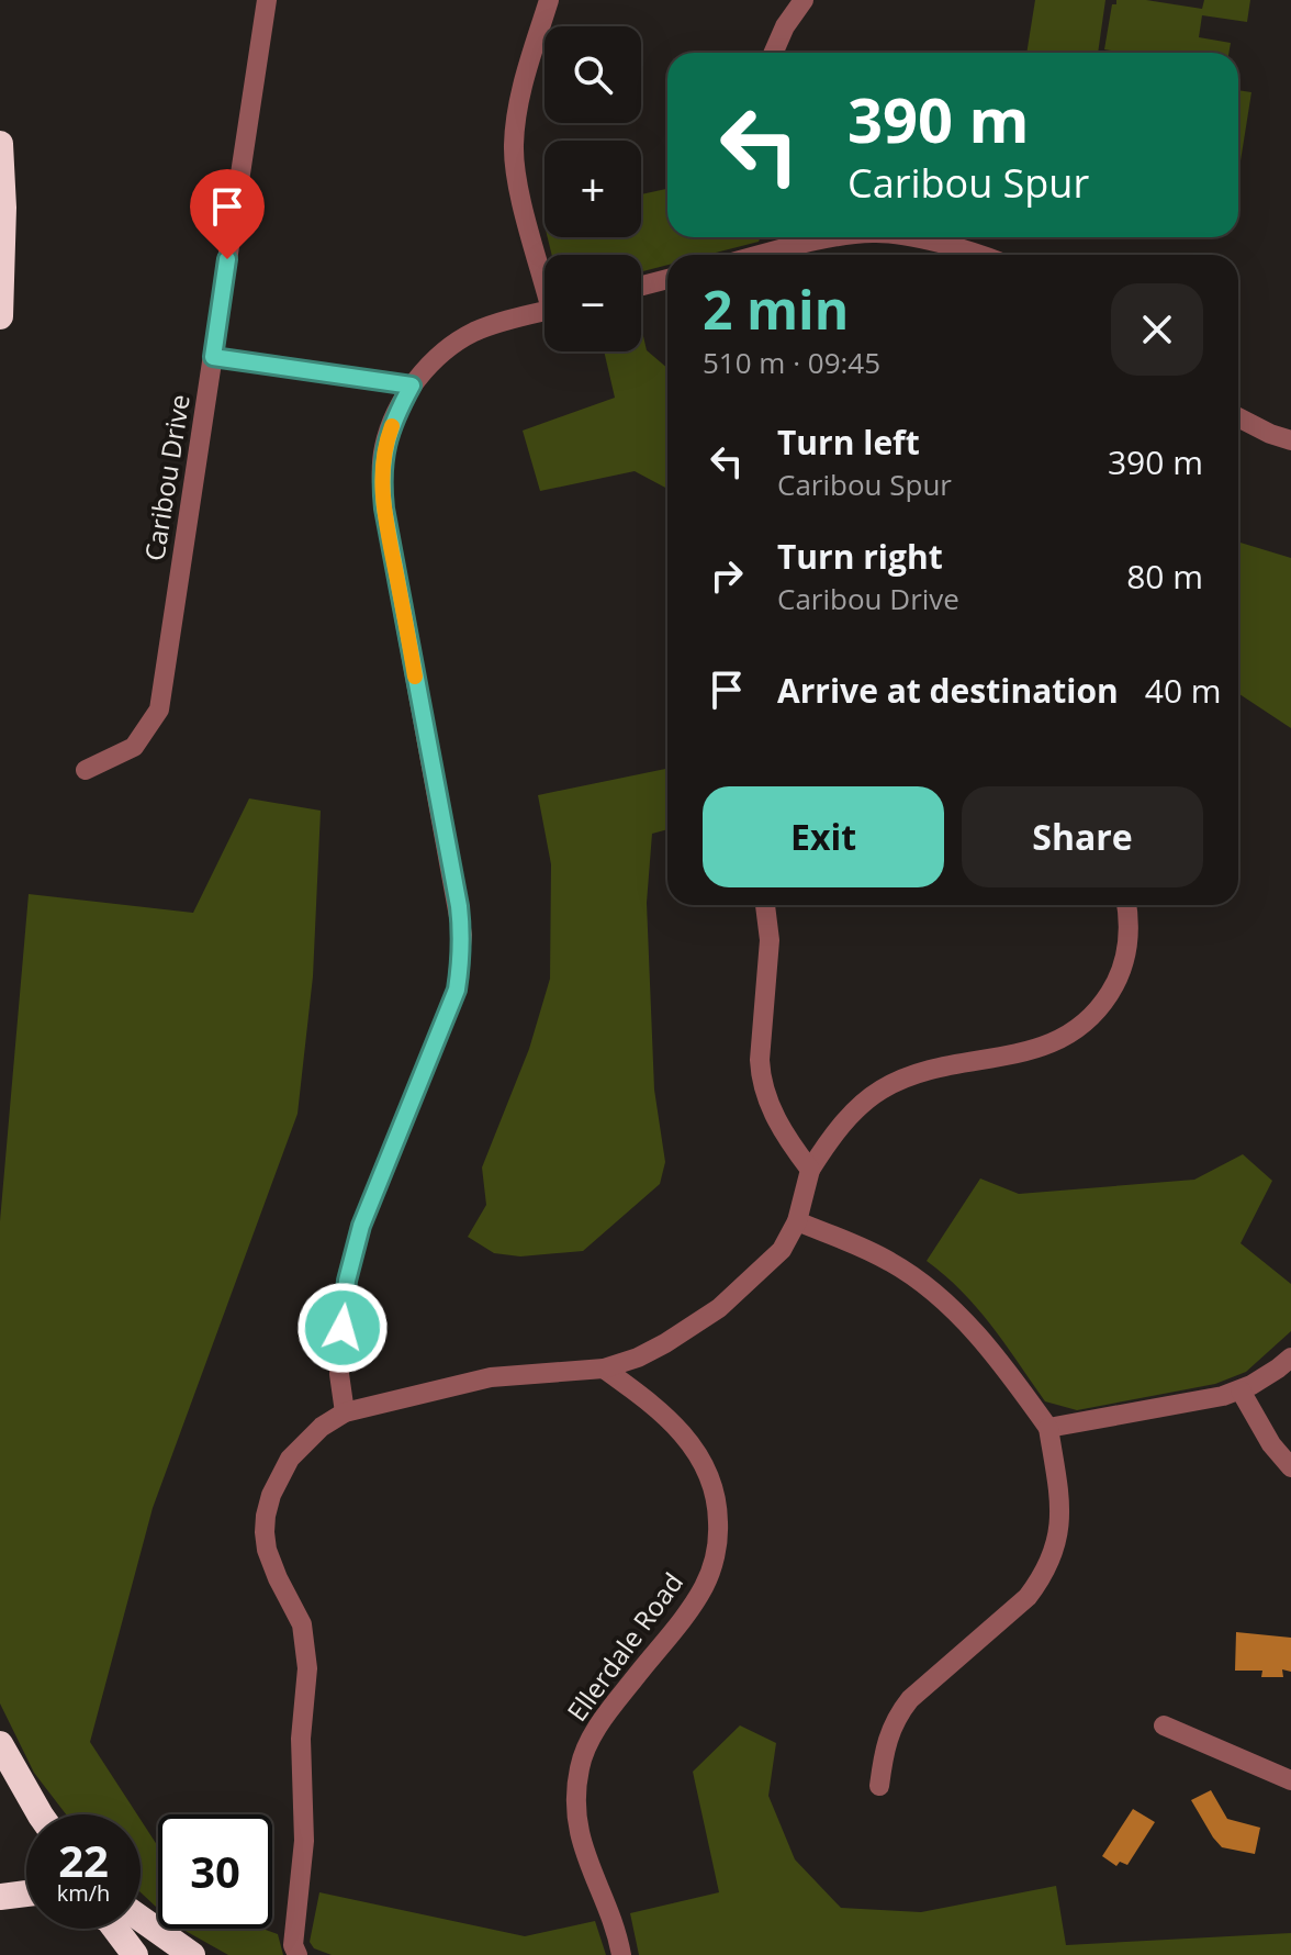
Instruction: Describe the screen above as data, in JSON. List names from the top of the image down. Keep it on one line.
{"streets":{"street":["Caribou Drive","Ellerdale Road"]},"page":{"map_buttons":["+","−"],"turn":["390 m","Caribou Spur"],"heading":["2 min","510 m · 09:45"],"list":[{"name":"Turn left","note":"Caribou Spur","value":"390 m"},{"name":"Turn right","note":"Caribou Drive","value":"80 m"},{"name":"Arrive at destination","value":"40 m"}],"buttons":["Exit","Share"],"speed":"22 km/h","limit":"30"}}
